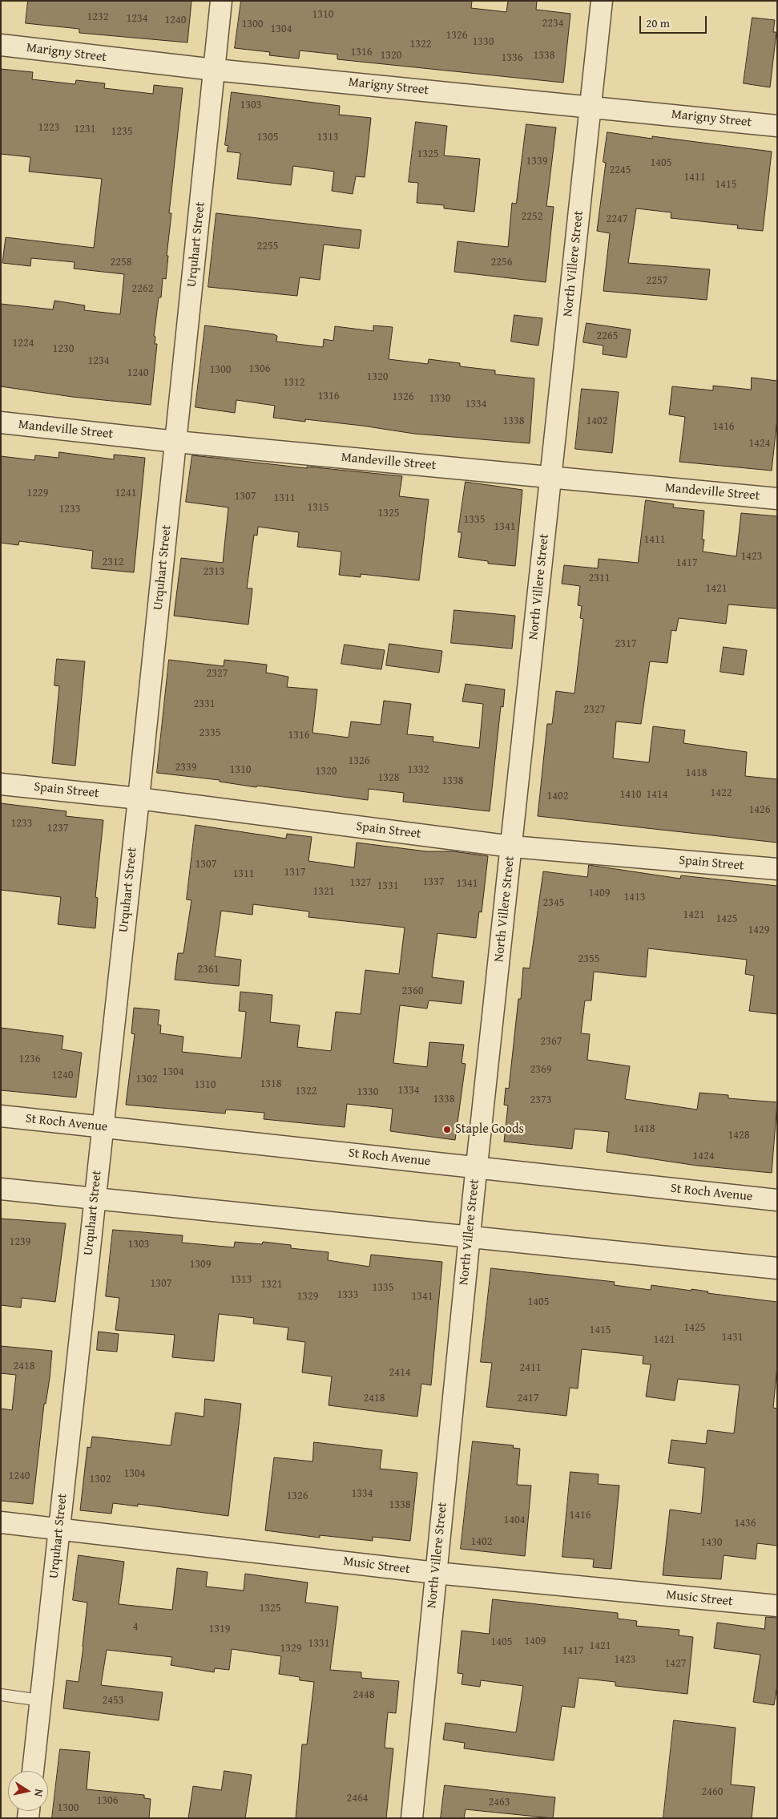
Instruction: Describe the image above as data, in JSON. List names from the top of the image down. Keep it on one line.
{"streets":{"street":["Marigny Street","Urquhart Street","North Villere Street","Mandeville Street","Spain Street","St Roch Avenue","Music Street"]},"crossings":[["Marigny Street","Urquhart Street"],["Marigny Street","North Villere Street"],["Urquhart Street","Mandeville Street"],["Urquhart Street","Spain Street"],["Urquhart Street","St Roch Avenue"],["Urquhart Street","Music Street"],["North Villere Street","Mandeville Street"],["North Villere Street","Spain Street"],["North Villere Street","St Roch Avenue"],["North Villere Street","Music Street"]],"places":["Staple Goods"],"house_numbers":["1310","1232","1234","1240","2234","1300","1304","1326","1330","1322","1316","1320","1338","1336","1303","1223","1231","1235","1305","1313","1325","1339","1405","2245","1411","1415","2252","2247","2255","2258","2256","2257","2262","2265","1224","1230","1234","1306","1300","1240","1320","1312","1316","1326","1330","1334","1338","1402","1416","1424","1229","1241","1307","1311","1315","1233","1325","1335","1341","1411","1423","2312","1417","2313","2311","1421","2317","2327","2331","2327","2335","1316","1326","2339","1310","1332","1320","1418","1328","1338","1422","1410","1414","1402","1426","1233","1237","1307","1317","1311","1337","1327","1341","1331","1321","1409","1413","2345","1421","1425","1429","2355","2361","2360","2367","1236","2369","1304","1240","1302","1318","1310","1334","1322","1330","1338","2373","1418","1428","1424","1239","1303","1309","1313","1307","1321","1335","1333","1329","1341","1405","1425","1415","1431","1421","2418","2411","2414","2418","2417","1304","1240","1302","1334","1326","1338","1416","1404","1436","1402","1430","1325","4","1319","1409","1405","1331","1421","1329","1417","1423","1427","2448","2453","2460","2464","1306","2463","1300"],"scale_bar":"20 m","north":"right"}
